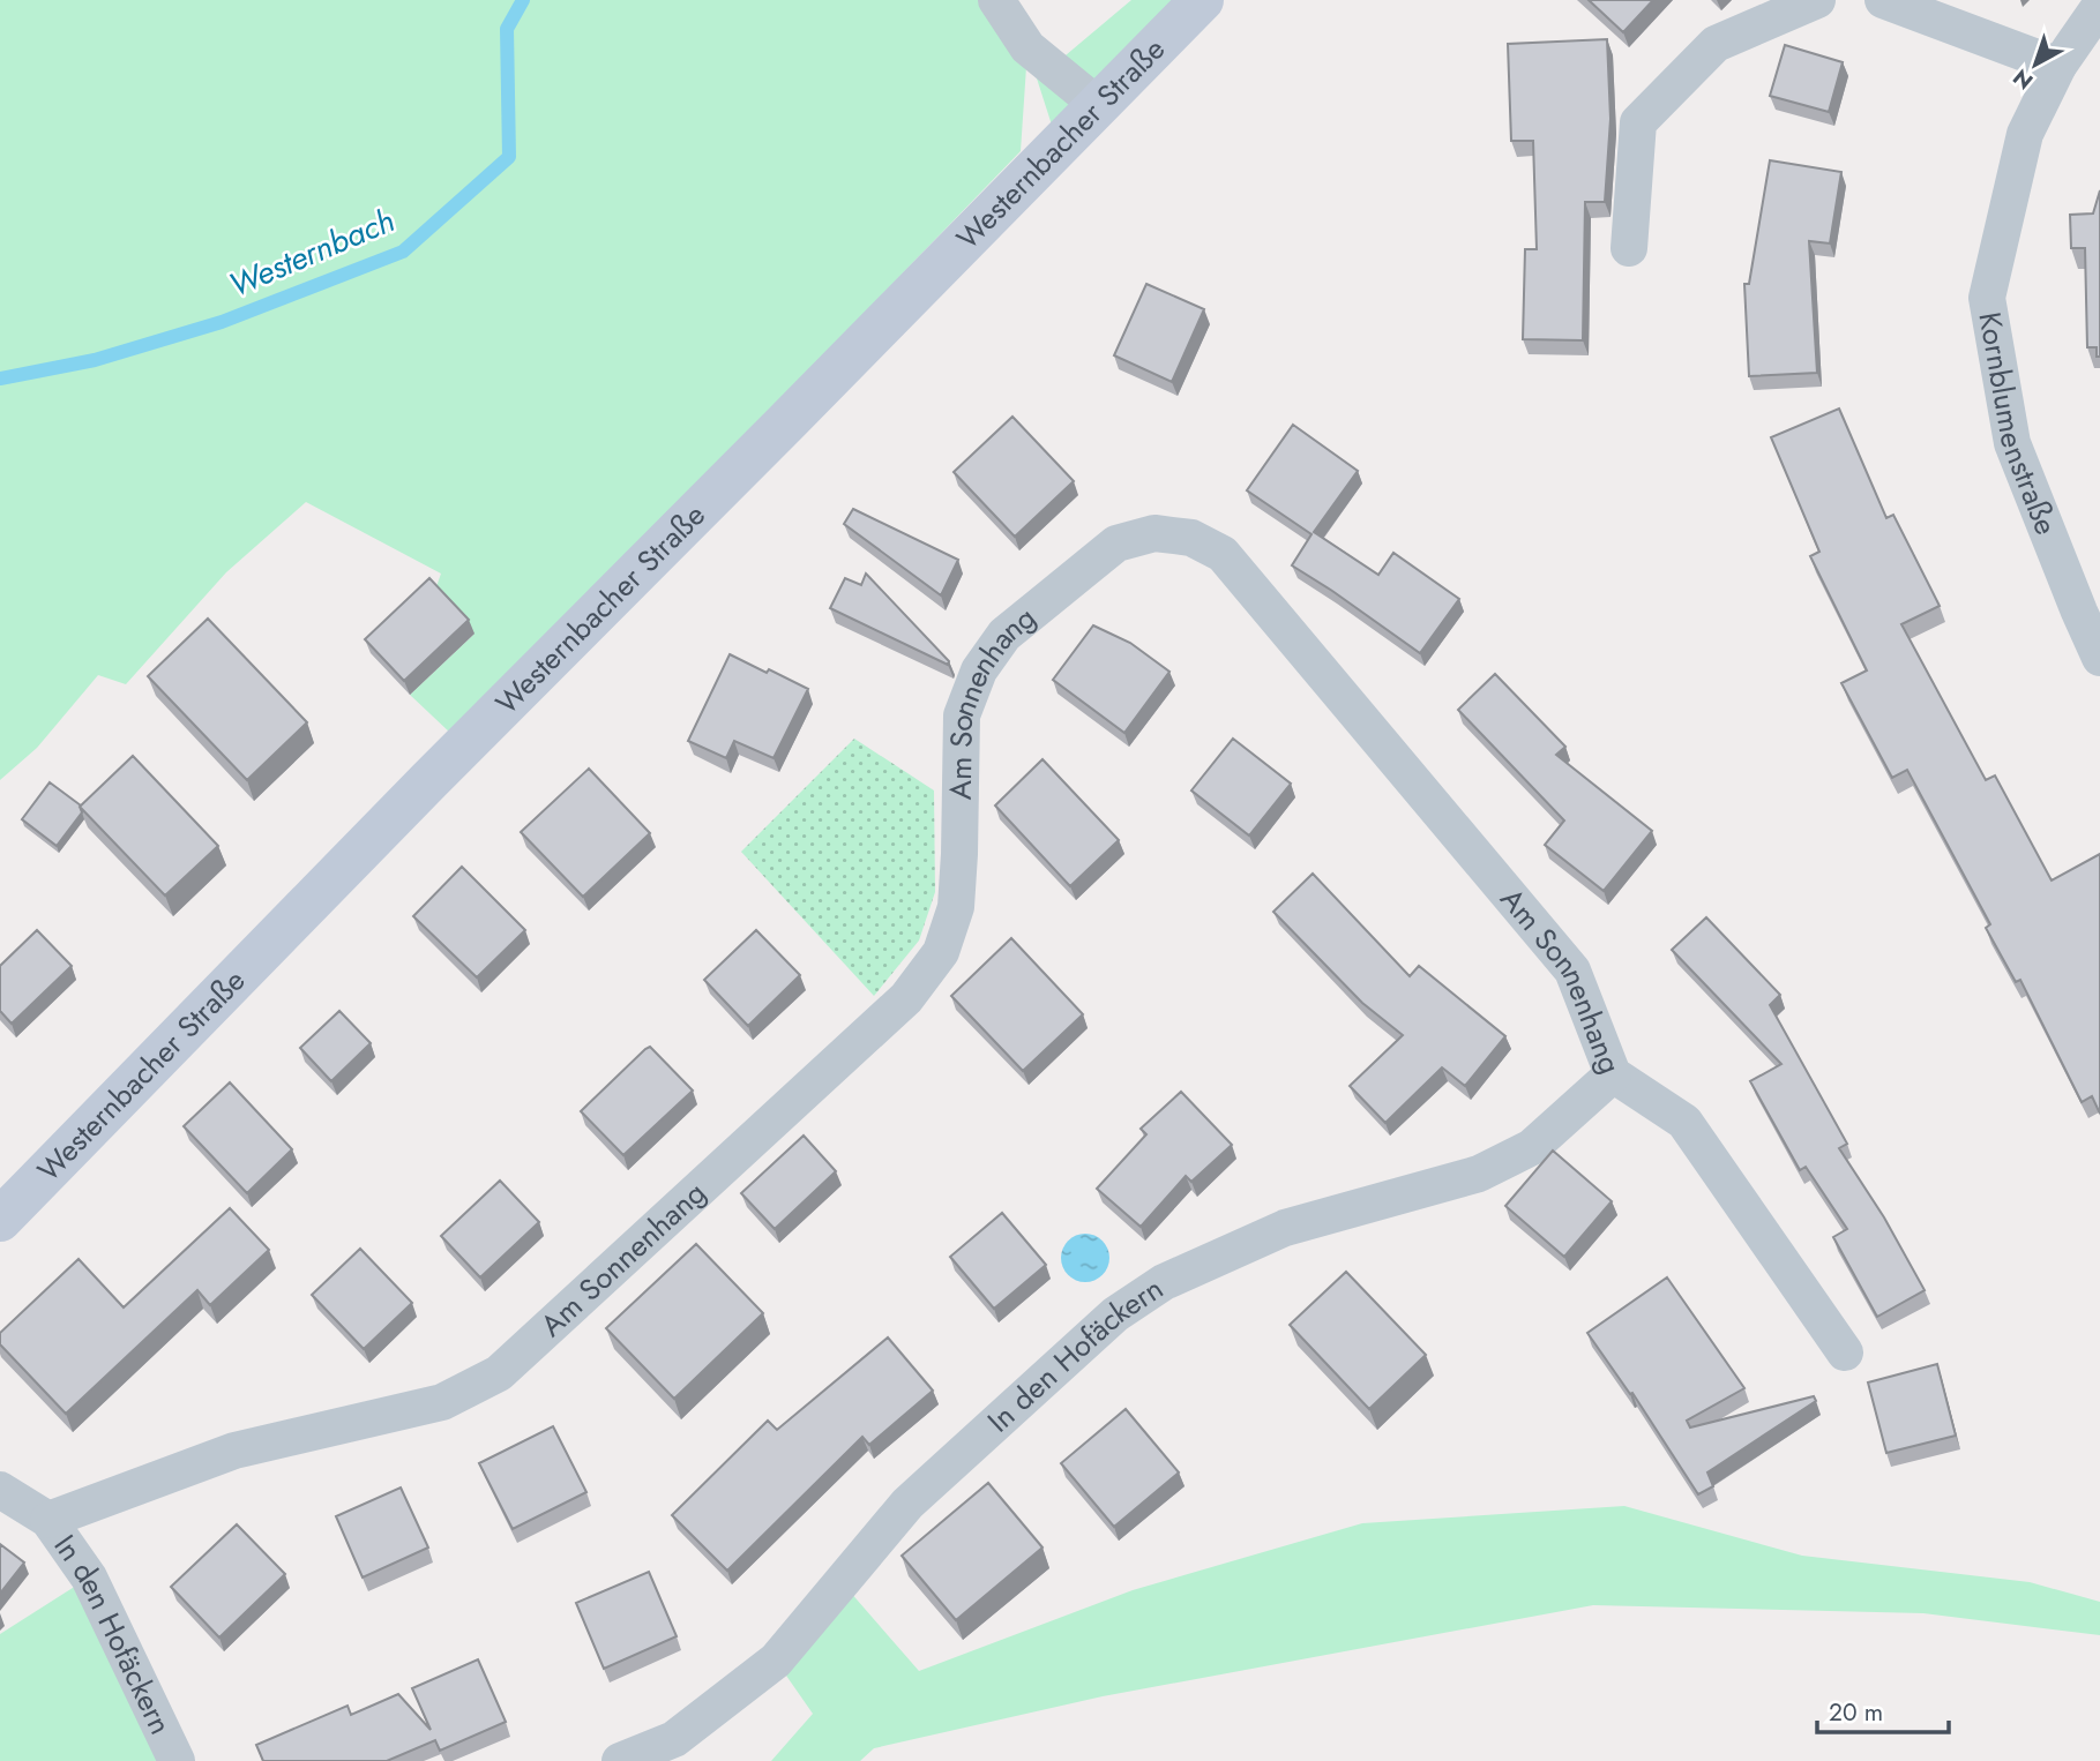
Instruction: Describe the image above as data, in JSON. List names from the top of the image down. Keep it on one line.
{"streets":{"street":["Westernbacher Straße","Kornblumenstraße","Am Sonnenhang","In den Hofäckern"]},"crossings":[["Am Sonnenhang","In den Hofäckern"]],"water":["Westernbach"],"scale_bar":"20 m","north":"bottom left"}
